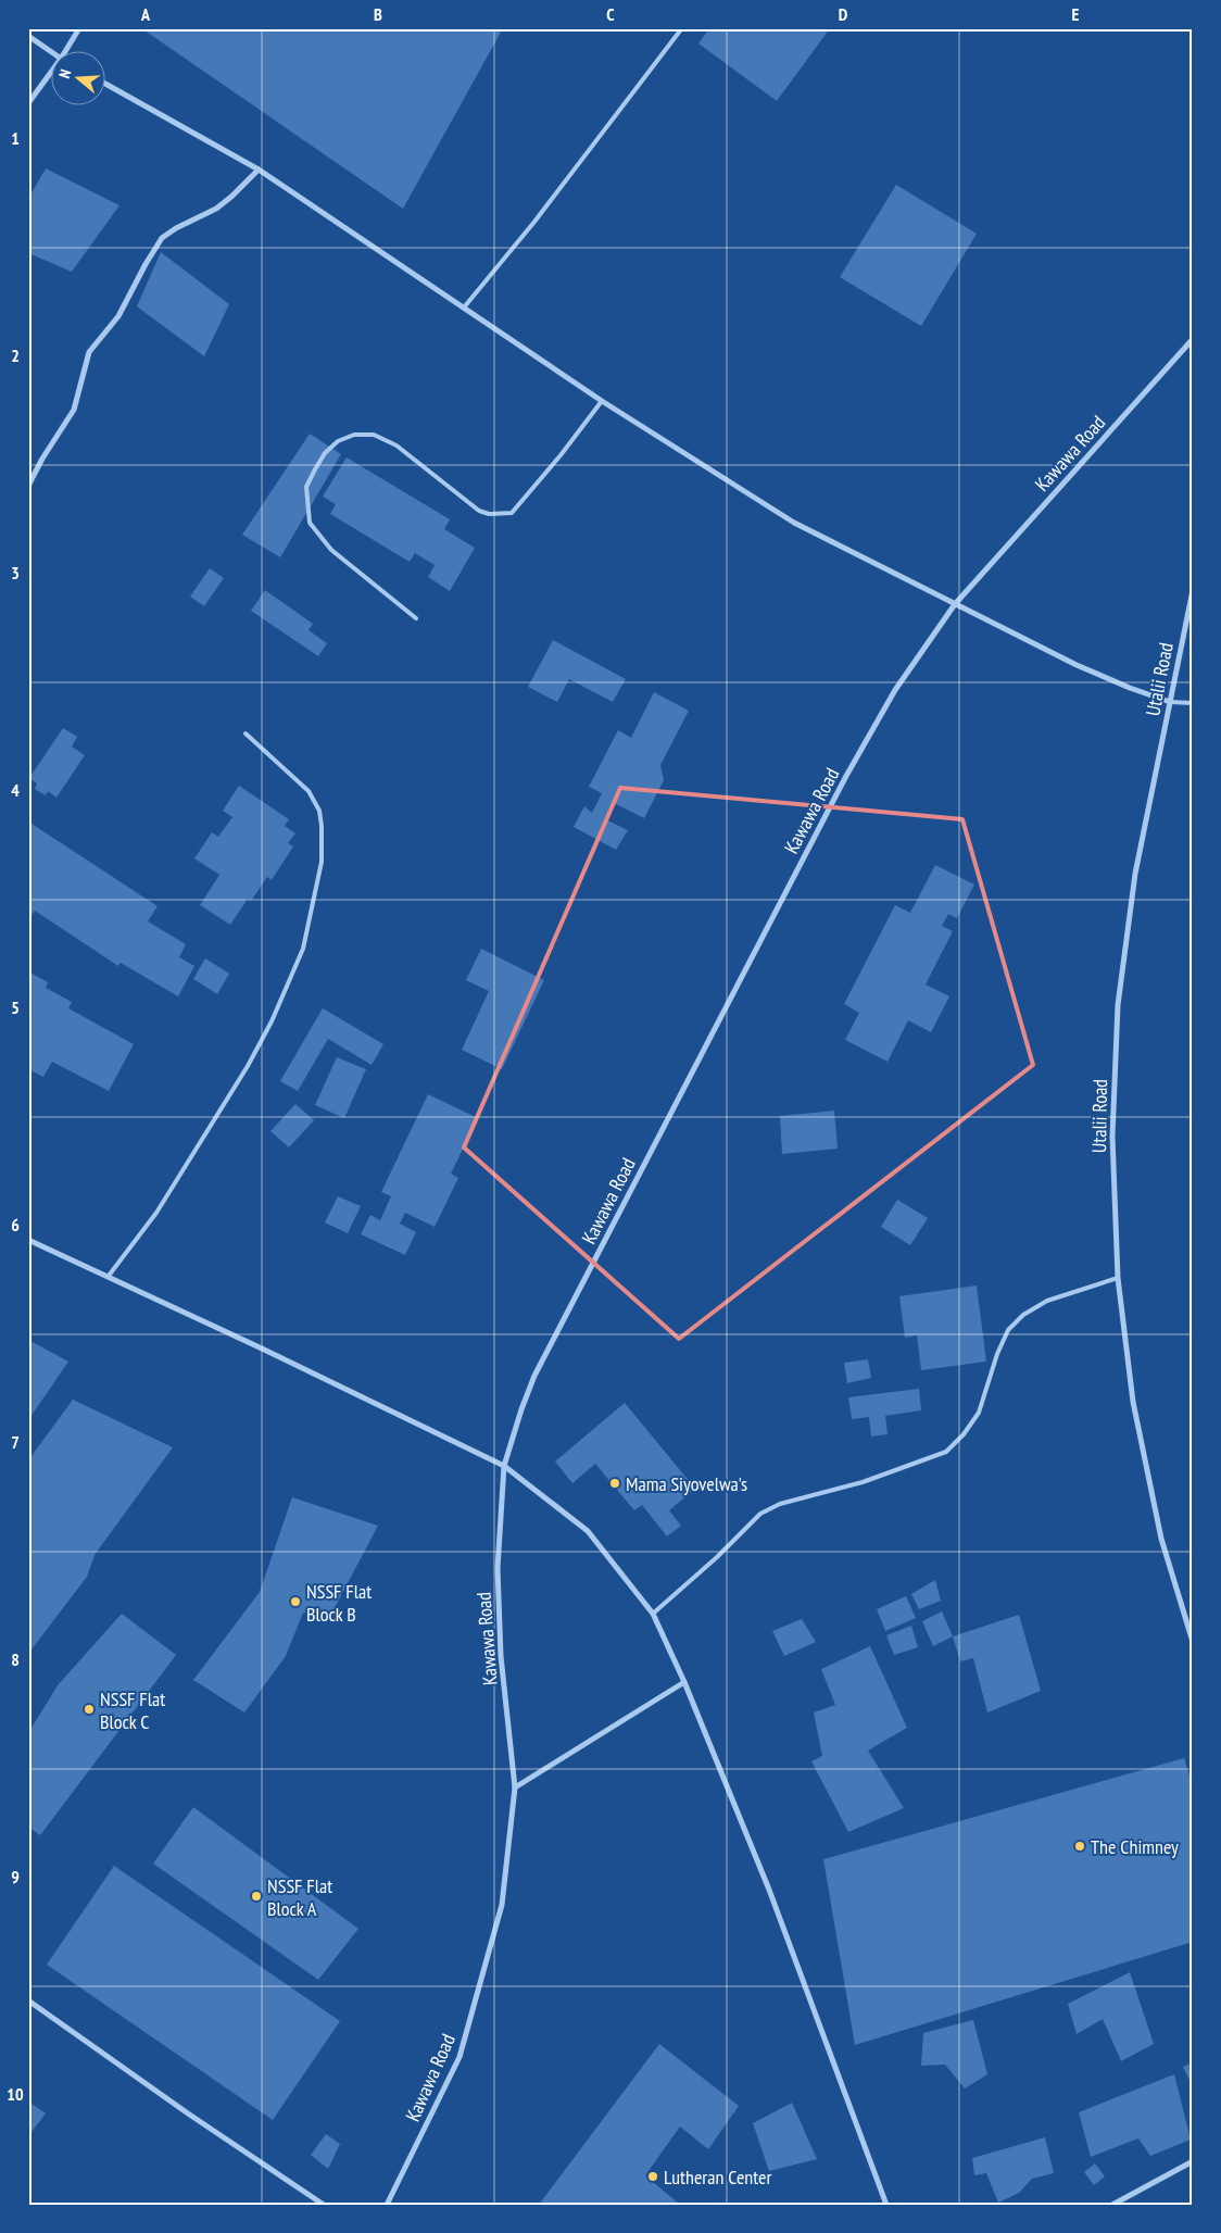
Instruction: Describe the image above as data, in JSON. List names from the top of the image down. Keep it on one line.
{"streets":{"street":["Kawawa Road","Utalii Road"]},"places":["Mama Siyovelwa's","NSSF Flat Block B","NSSF Flat Block C","The Chimney","NSSF Flat Block A","Lutheran Center"],"north":"left","grid":{"columns":["A","B","C","D","E"],"rows":["1","2","3","4","5","6","7","8","9","10"]}}
